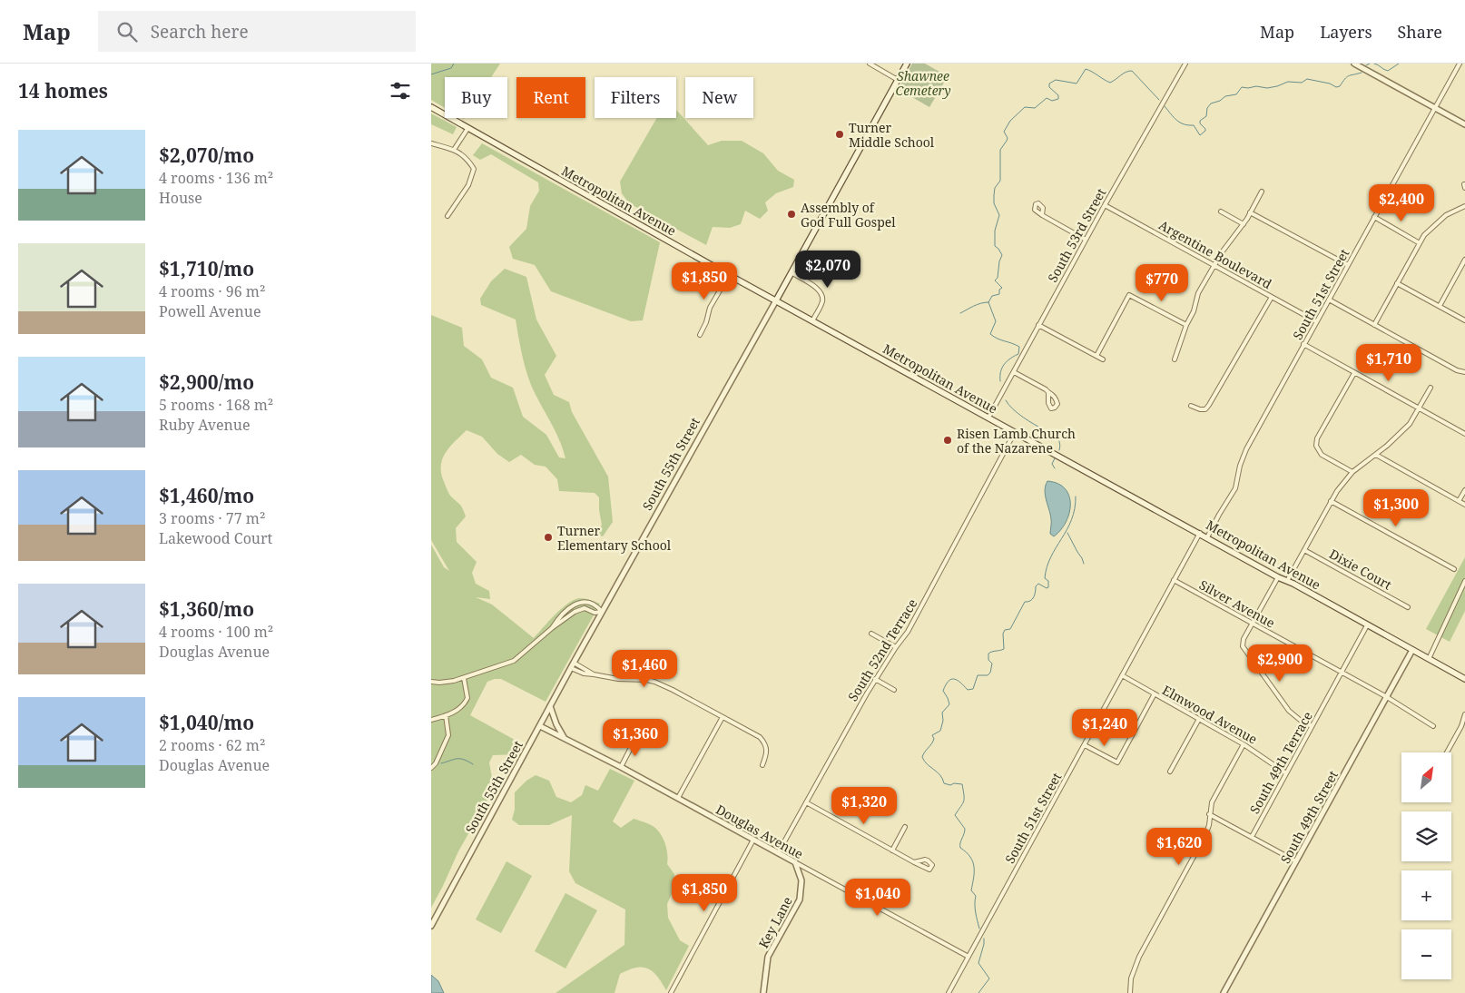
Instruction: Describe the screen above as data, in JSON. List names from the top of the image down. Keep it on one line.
{"streets":{"main road":["Metropolitan Avenue","South 55th Street"],"street":["South 53rd Street","Argentine Boulevard","South 51st Street","Dixie Court","Silver Avenue","South 52nd Terrace","Elmwood Avenue","South 49th Terrace","South 49th Street","Douglas Avenue","Key Lane"]},"crossings":[["Metropolitan Avenue","South 53rd Street"],["Metropolitan Avenue","South 51st Street"],["Metropolitan Avenue","South 55th Street"],["Metropolitan Avenue","South 52nd Terrace"],["Metropolitan Avenue","South 49th Terrace"],["Metropolitan Avenue","South 49th Street"],["South 53rd Street","Argentine Boulevard"],["Argentine Boulevard","South 51st Street"],["South 51st Street","Silver Avenue"],["South 51st Street","Elmwood Avenue"],["South 51st Street","Douglas Avenue"],["South 55th Street","Douglas Avenue"],["Silver Avenue","South 49th Terrace"],["Silver Avenue","South 49th Street"],["South 52nd Terrace","Douglas Avenue"],["Elmwood Avenue","South 49th Terrace"],["Douglas Avenue","Key Lane"]],"parks":["Shawnee Cemetery"],"places":["Turner Middle School","Assembly of God Full Gospel","Risen Lamb Church of the Nazarene","Turner Elementary School"],"north":"top right","page":{"header":"Map","search":"Search here","nav":["Map","Layers","Share"],"heading":"14 homes","chip":["Buy","Rent","Filters","New"],"list":[{"name":"$2,070/mo","note":"4 rooms · 136 m² · House"},{"name":"$1,710/mo","note":"4 rooms · 96 m² · Powell Avenue"},{"name":"$2,900/mo","note":"5 rooms · 168 m² · Ruby Avenue"},{"name":"$1,460/mo","note":"3 rooms · 77 m² · Lakewood Court"},{"name":"$1,360/mo","note":"4 rooms · 100 m² · Douglas Avenue"},{"name":"$1,040/mo","note":"2 rooms · 62 m² · Douglas Avenue"}],"price":["$2,400","$2,070","$1,850","$770","$1,710","$1,300","$2,900","$1,460","$1,240","$1,360","$1,320","$1,620","$1,850","$1,040"],"map_buttons":["+","−"]}}
